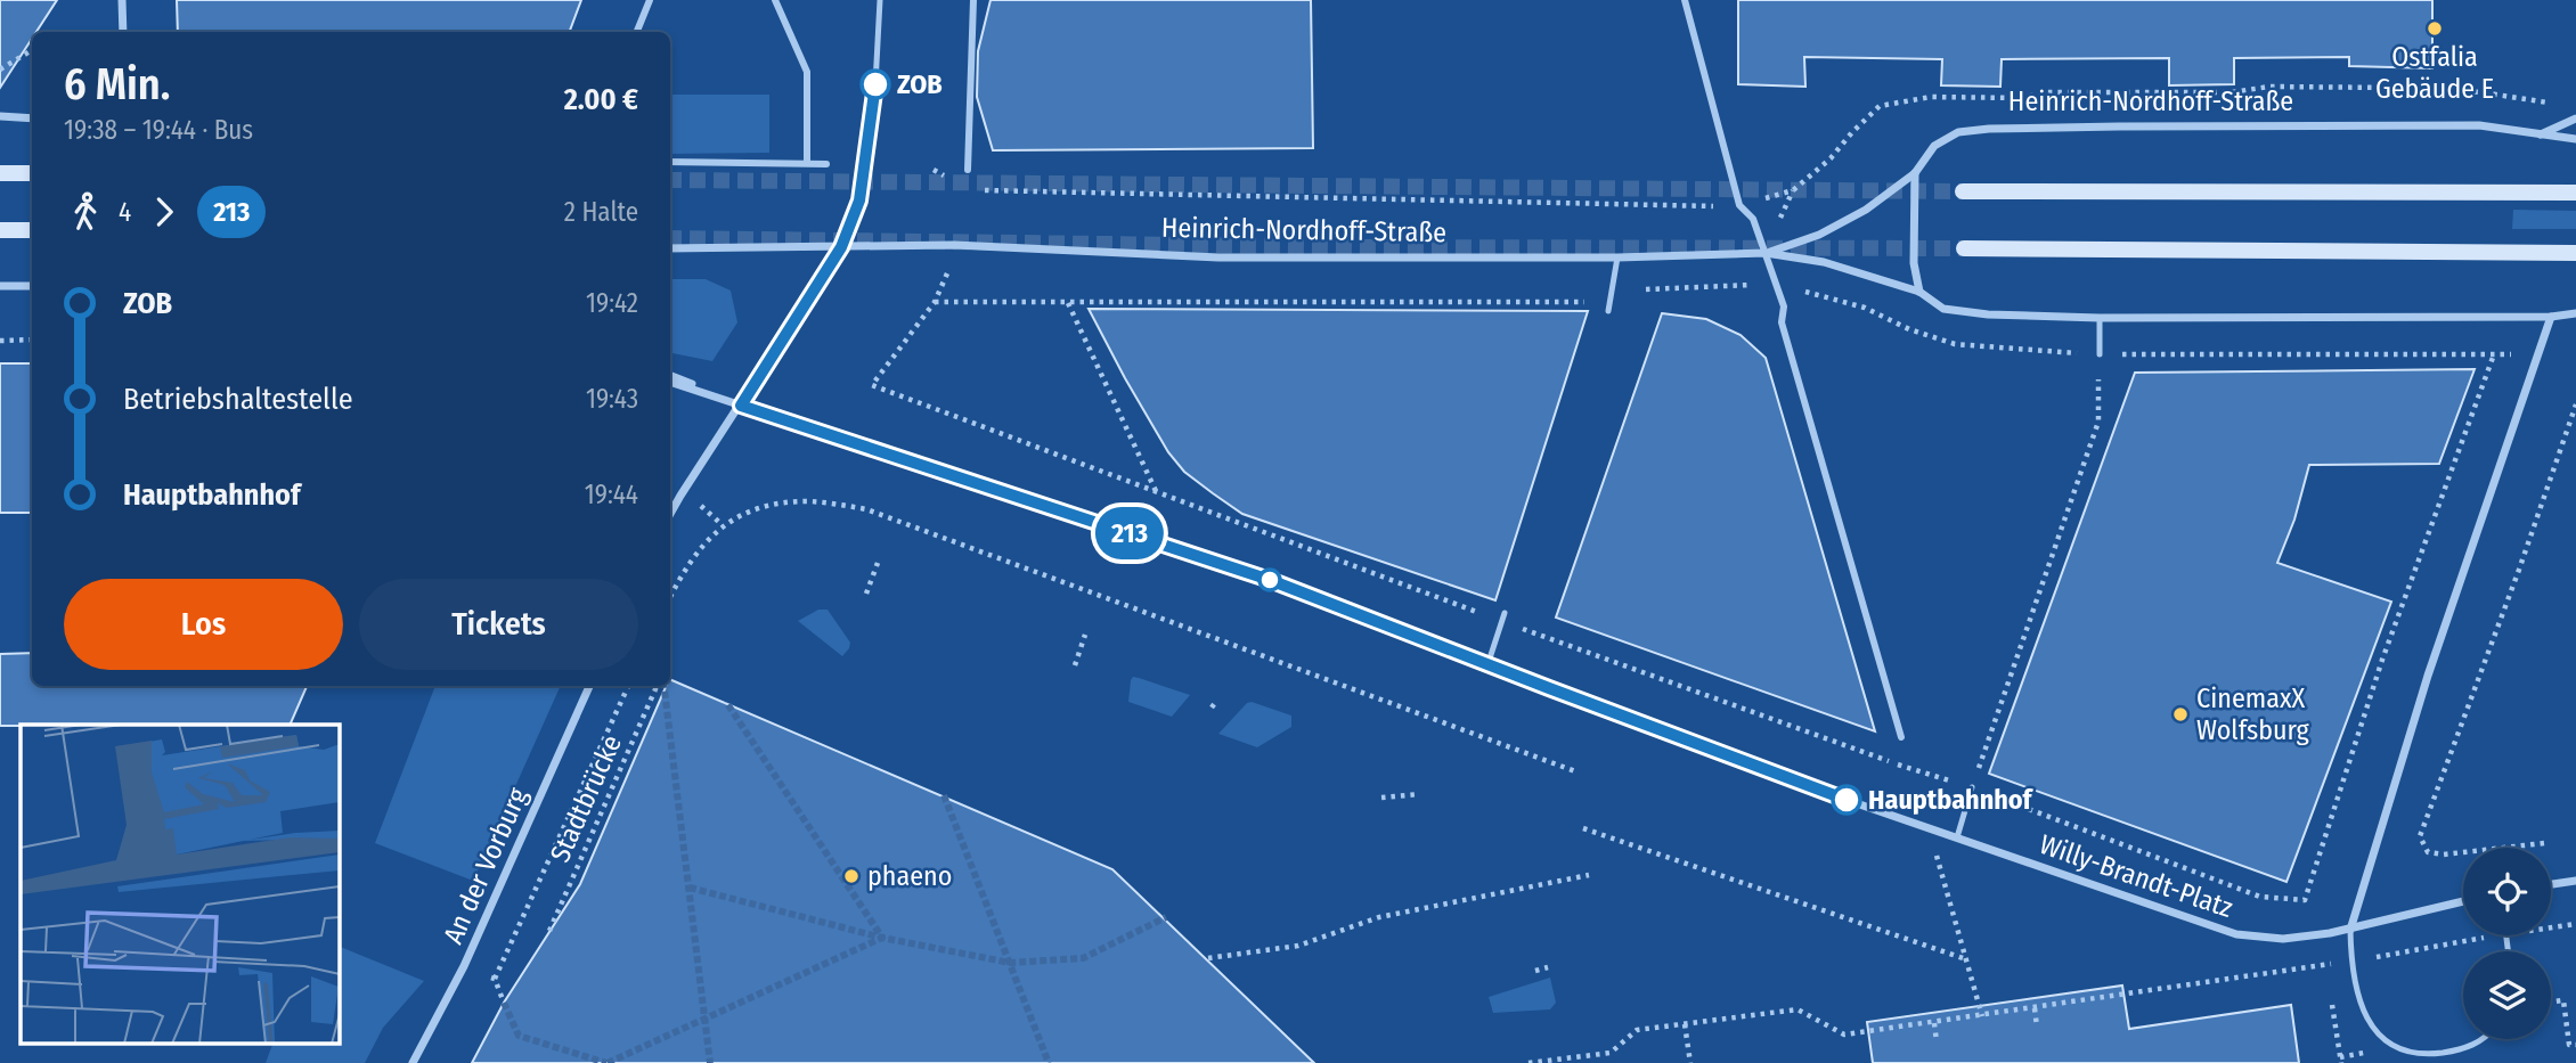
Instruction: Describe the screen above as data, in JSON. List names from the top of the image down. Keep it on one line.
{"streets":{"street":["Heinrich-Nordhoff-Straße","An der Vorburg","Willy-Brandt-Platz"],"path":["Stadtbrücke"]},"places":["Ostfalia Gebäude E","ZOB","CinemaxX Wolfsburg","Hauptbahnhof","phaeno"],"lines":["bus line 213"],"page":{"on_map":"213","heading":["6 Min.","19:38 – 19:44 · Bus","2.00 €"],"legs":["4","213","2 Halte"],"list":[{"name":"ZOB","value":"19:42"},{"name":"Betriebshaltestelle","value":"19:43"},{"name":"Hauptbahnhof","value":"19:44"}],"buttons":["Los","Tickets"]}}
